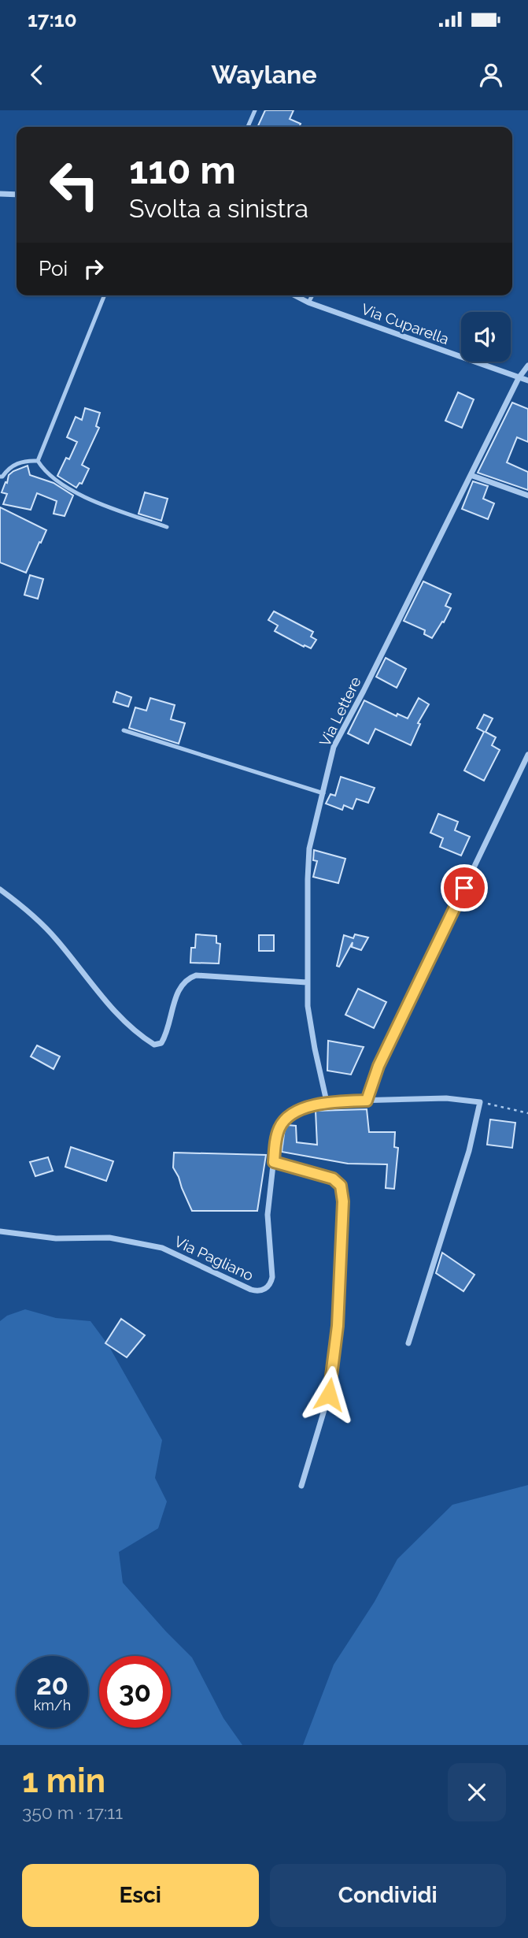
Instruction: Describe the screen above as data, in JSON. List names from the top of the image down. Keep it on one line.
{"streets":{"street":["Via Cuparella","Via Lettere","Via Pagliano"]},"crossings":[["Via Cuparella","Via Lettere"],["Via Lettere","Via Pagliano"]],"page":{"status":"17:10","header":"Waylane","turn":["110 m","Svolta a sinistra"],"then":"Poi","speed":"20 km/h","limit":"30","heading":["1 min","350 m · 17:11"],"buttons":["Esci","Condividi"]}}
